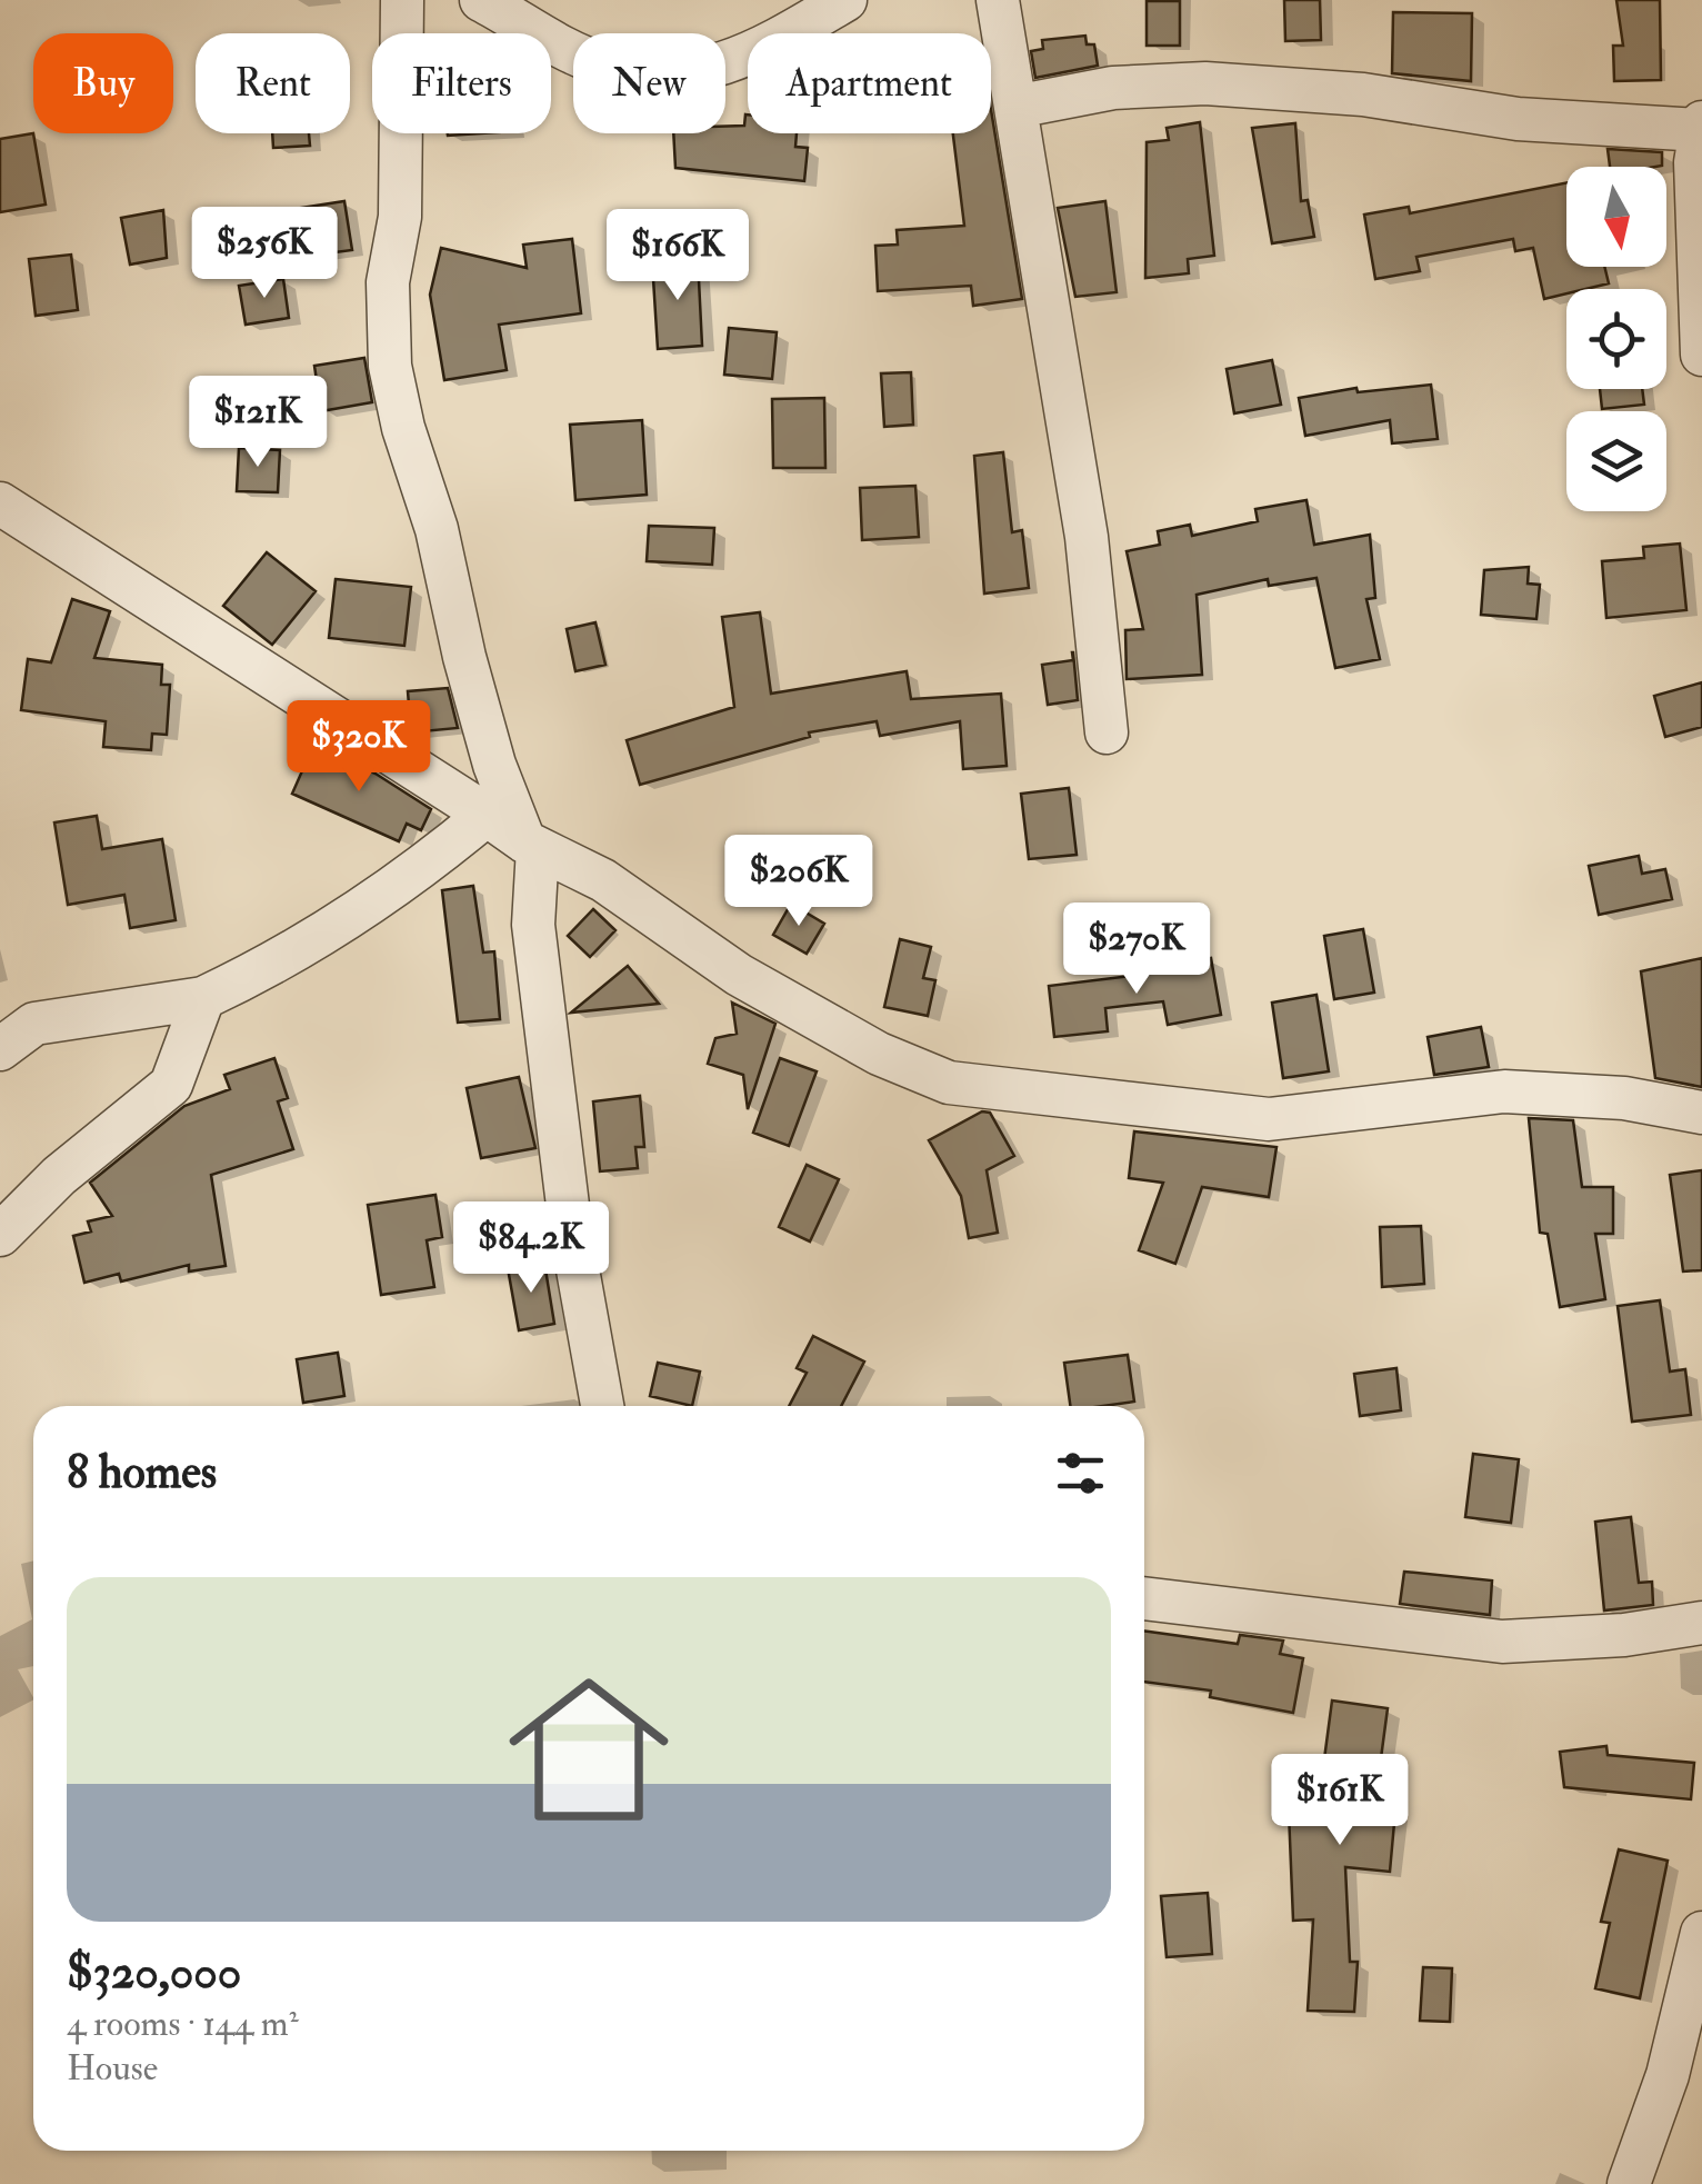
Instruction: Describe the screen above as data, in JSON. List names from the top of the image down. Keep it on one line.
{"north":"bottom","page":{"chip":["Buy","Rent","Filters","New","Apartment"],"price":["$256K","$166K","$121K","$320K","$206K","$270K","$84.2K","$161K"],"heading":"8 homes","list":[{"name":"$320,000","note":"4 rooms · 144 m² · House"}]}}
